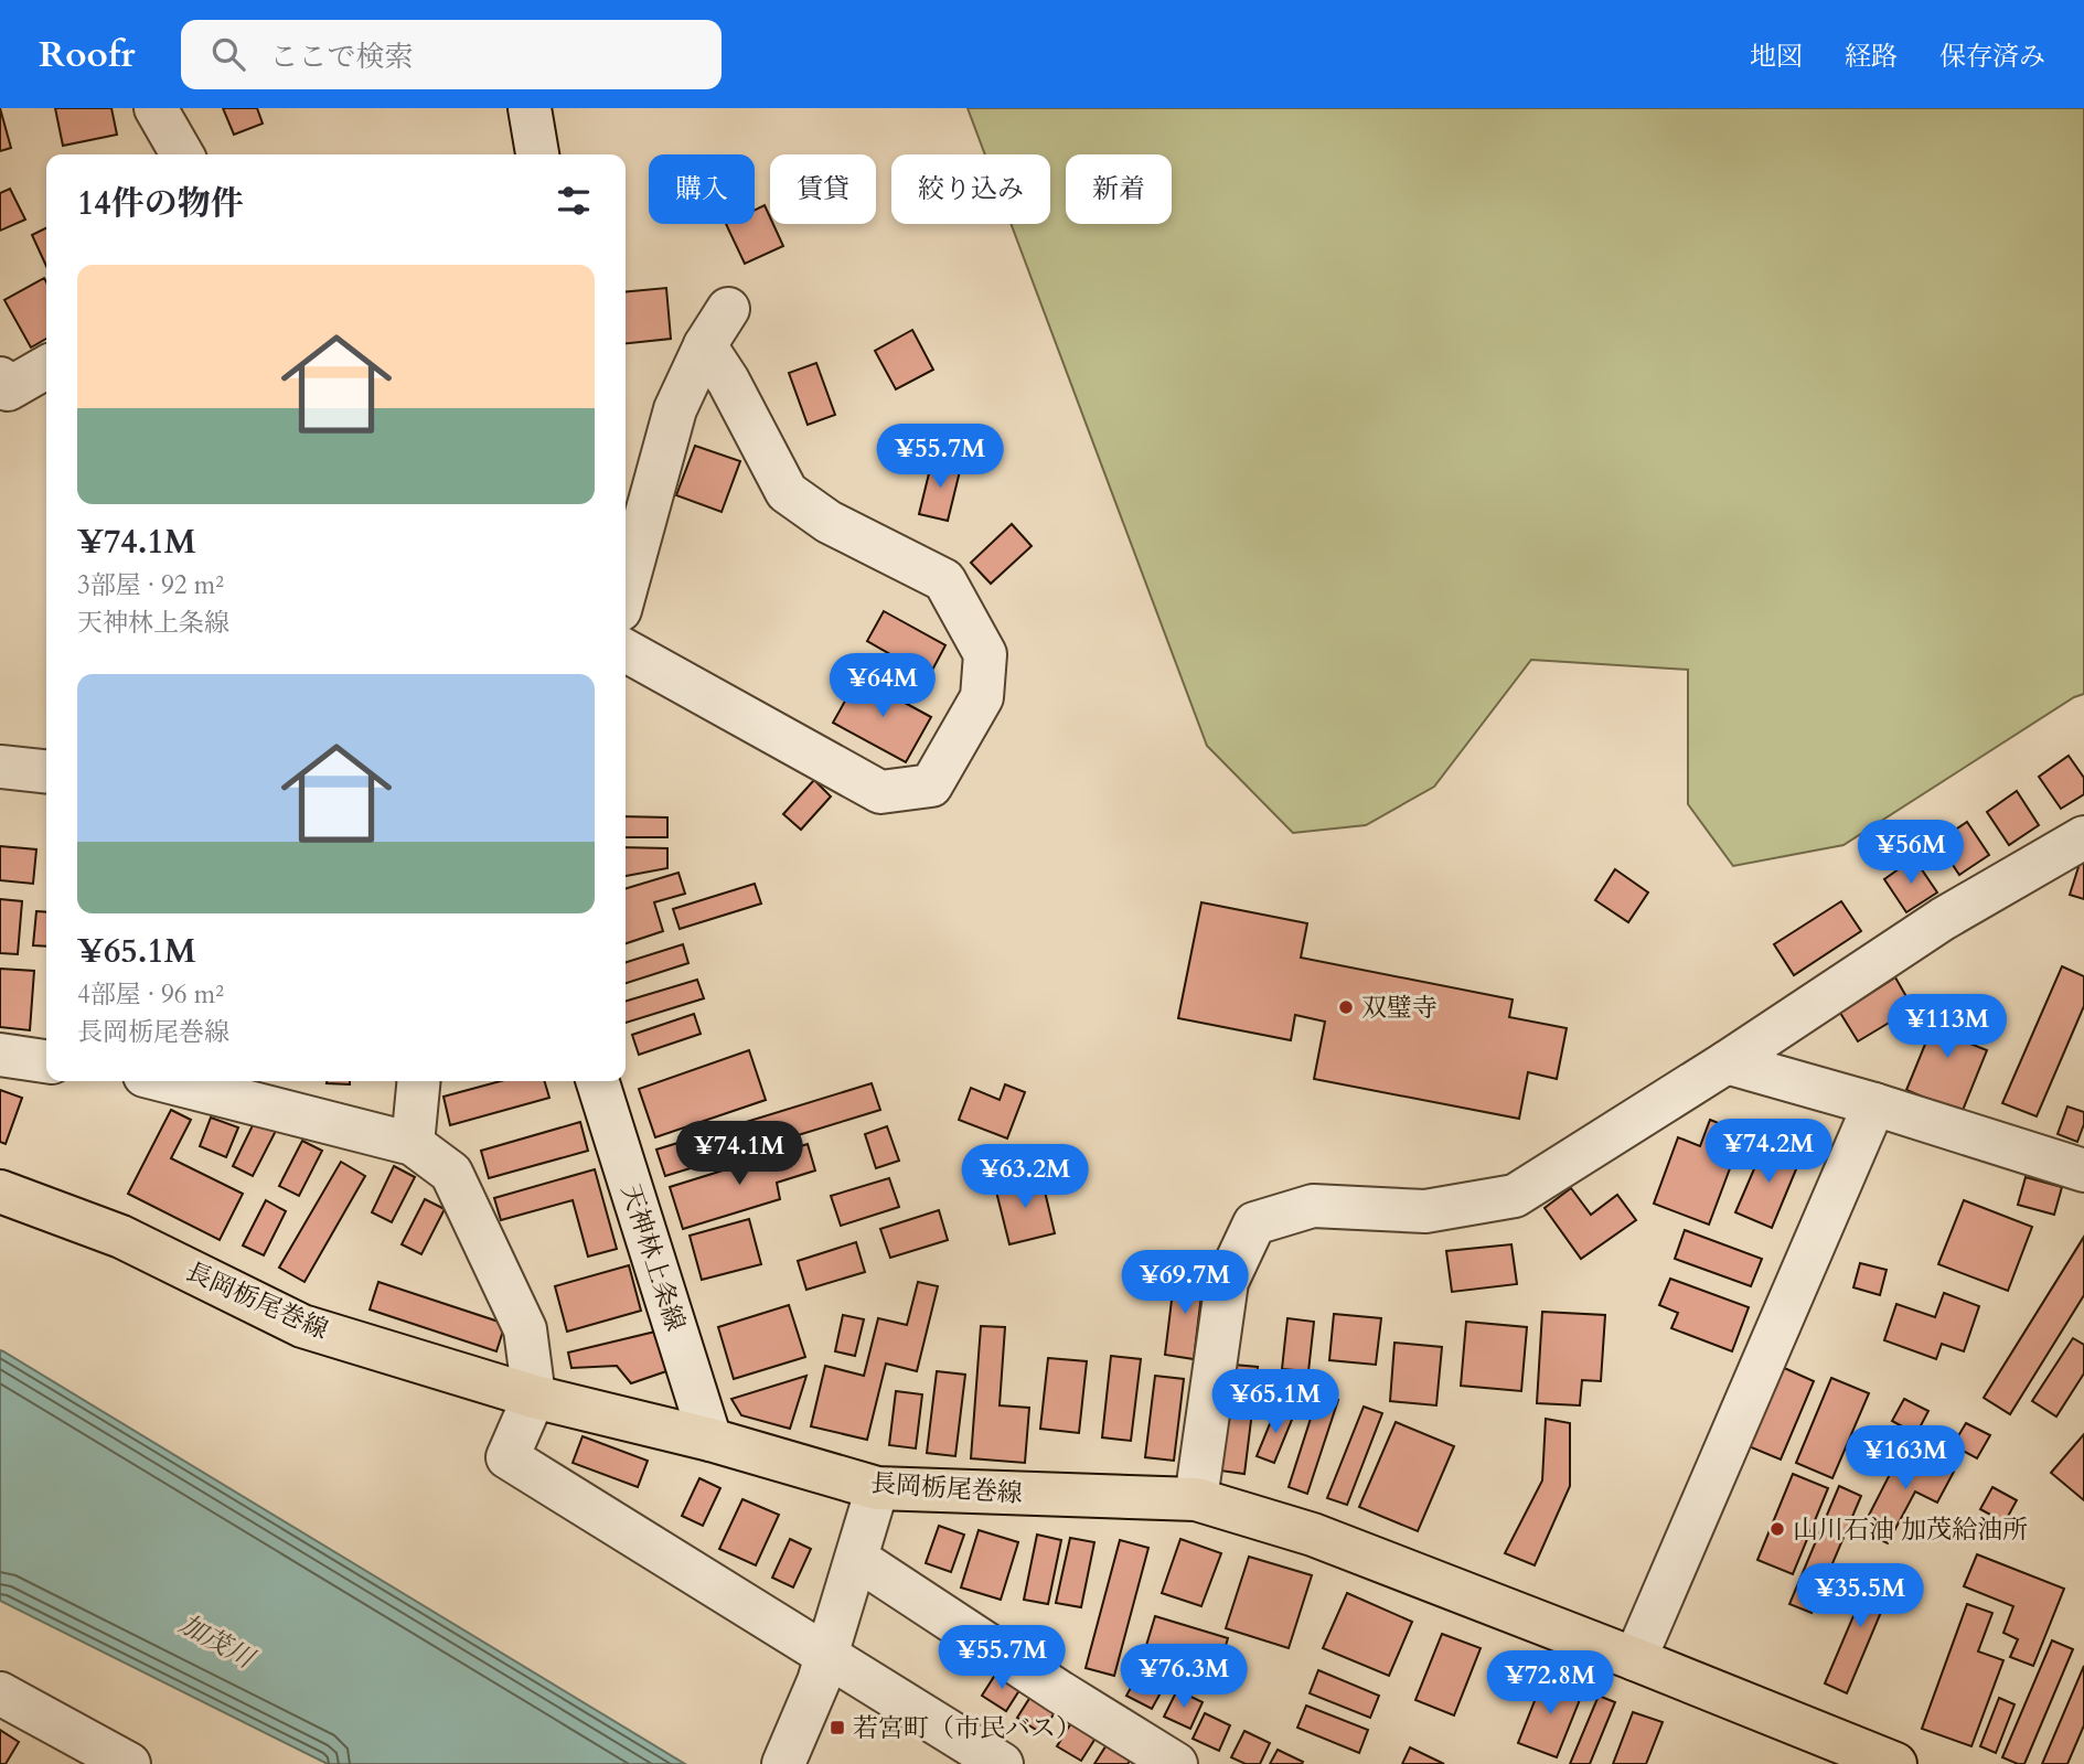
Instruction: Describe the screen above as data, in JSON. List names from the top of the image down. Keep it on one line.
{"streets":{"main road":["長岡栃尾巻線"],"street":["天神林上条線"]},"crossings":[["天神林上条線","長岡栃尾巻線"]],"water":["加茂川"],"places":{"other":["双璧寺","山川石油 加茂給油所"],"transit":["若宮町（市民バス）"]},"page":{"header":"Roofr","search":"ここで検索","nav":["地図","経路","保存済み"],"chip":["購入","賃貸","絞り込み","新着"],"heading":"14件の物件","list":[{"name":"¥74.1M","note":"3部屋 · 92 m² · 天神林上条線"},{"name":"¥65.1M","note":"4部屋 · 96 m² · 長岡栃尾巻線"}],"price":["¥55.7M","¥64M","¥56M","¥113M","¥74.2M","¥74.1M","¥63.2M","¥69.7M","¥65.1M","¥163M","¥35.5M","¥55.7M","¥76.3M","¥72.8M"]}}
